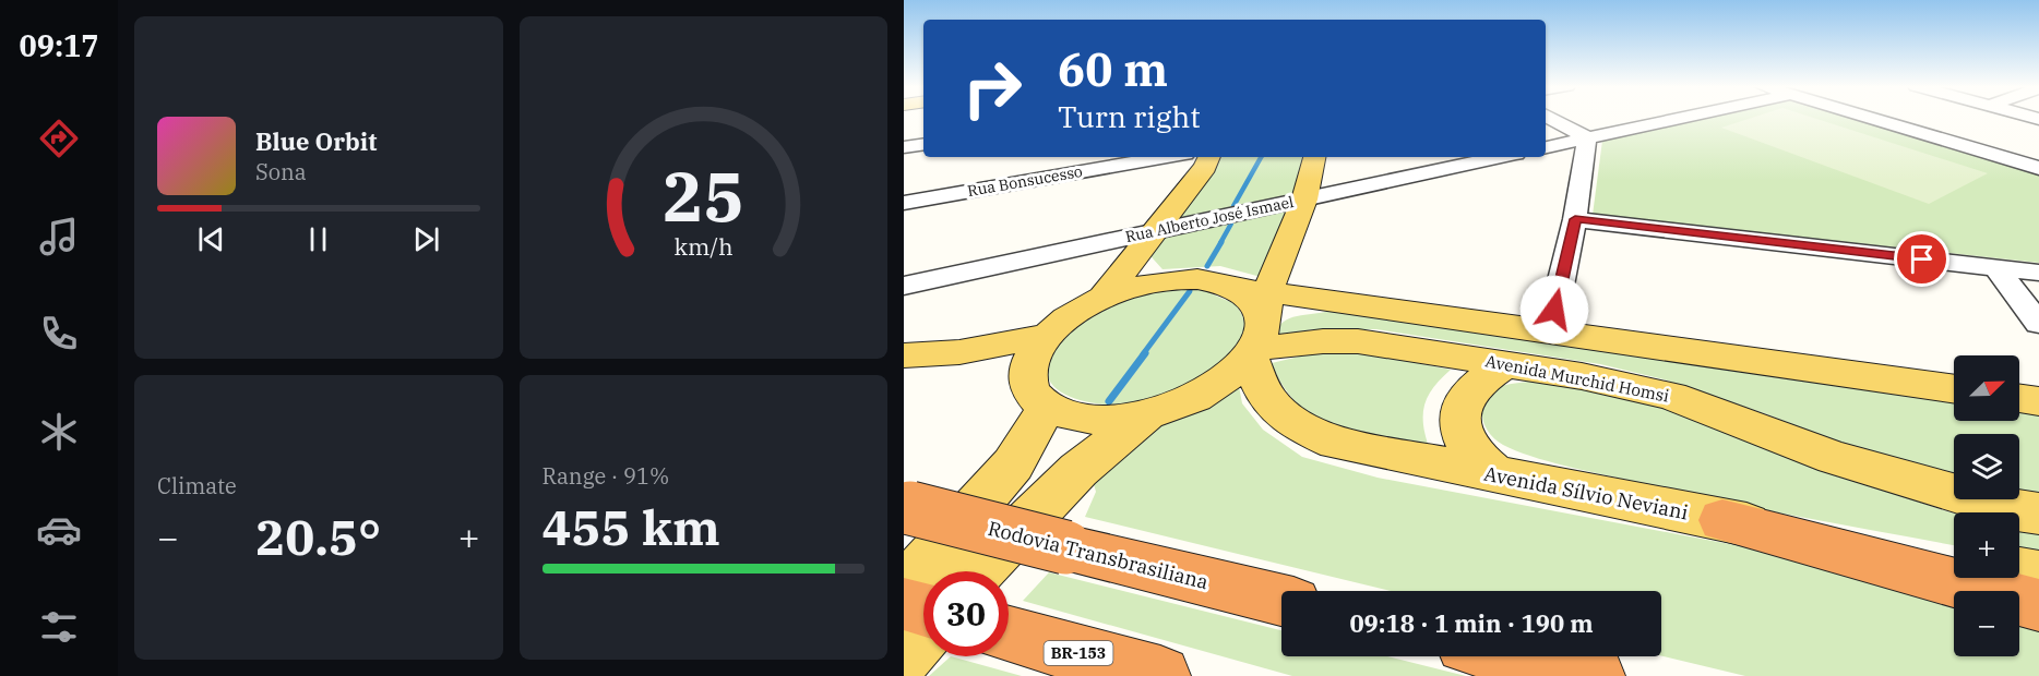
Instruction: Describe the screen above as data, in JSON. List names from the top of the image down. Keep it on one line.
{"streets":{"highway":["Rodovia Transbrasiliana","BR-153"],"main road":["Avenida Murchid Homsi","Avenida Sílvio Neviani"],"street":["Rua Bonsucesso","Rua Alberto José Ismael"]},"crossings":[["Avenida Murchid Homsi","Avenida Sílvio Neviani"]],"north":"top right","page":{"tabs":"09:17","turn":["60 m","Turn right"],"song":["Blue Orbit","Sona"],"map_buttons":["+","−"],"tile":["Climate",["Range · 91%","455 km"]],"heat":["−","20.5°","+"],"limit":"30","trip":"09:18 · 1 min · 190 m","gauge":["25","km/h"]}}
